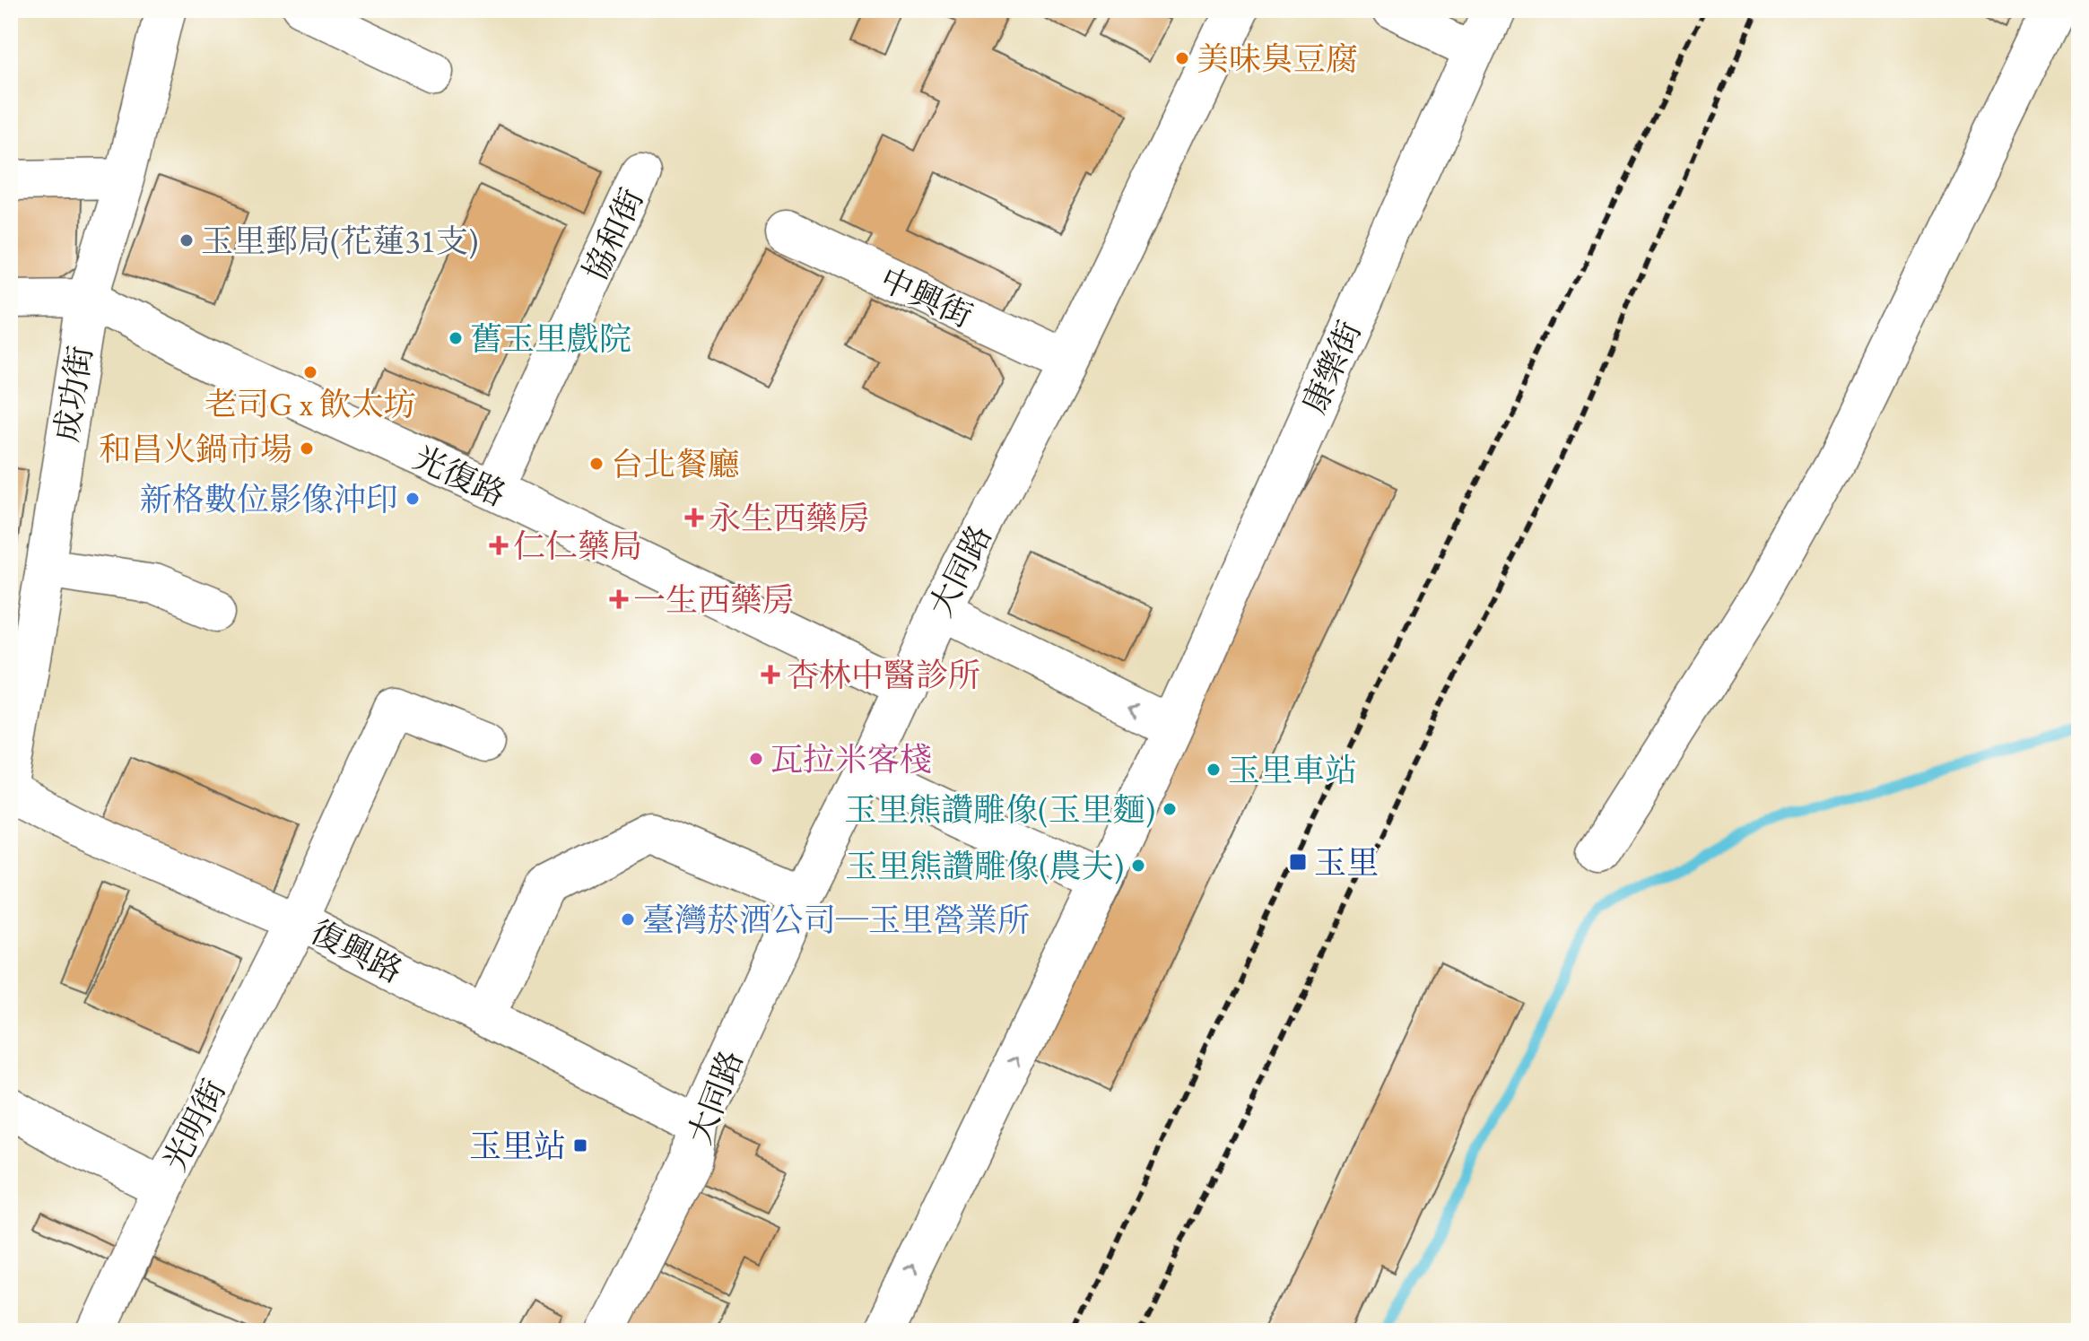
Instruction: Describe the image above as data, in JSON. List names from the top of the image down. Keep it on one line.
{"streets":{"street":["協和街","中興街","康樂街","成功街","光復路","大同路","復興路","光明街"]},"crossings":[["協和街","光復路"],["中興街","大同路"],["成功街","光復路"],["光復路","大同路"],["大同路","復興路"],["復興路","光明街"]],"places":{"other":["美味臭豆腐","玉里郵局(花蓮31支)","舊玉里戲院","老司G x 飲太坊","和昌火鍋市場","台北餐廳","新格數位影像沖印","瓦拉米客棧","玉里車站","玉里熊讚雕像(玉里麵)","玉里熊讚雕像(農夫)","臺灣菸酒公司─玉里營業所"],"health":["永生西藥房","仁仁藥局","一生西藥房","杏林中醫診所"],"transit":["玉里","玉里站"]}}
